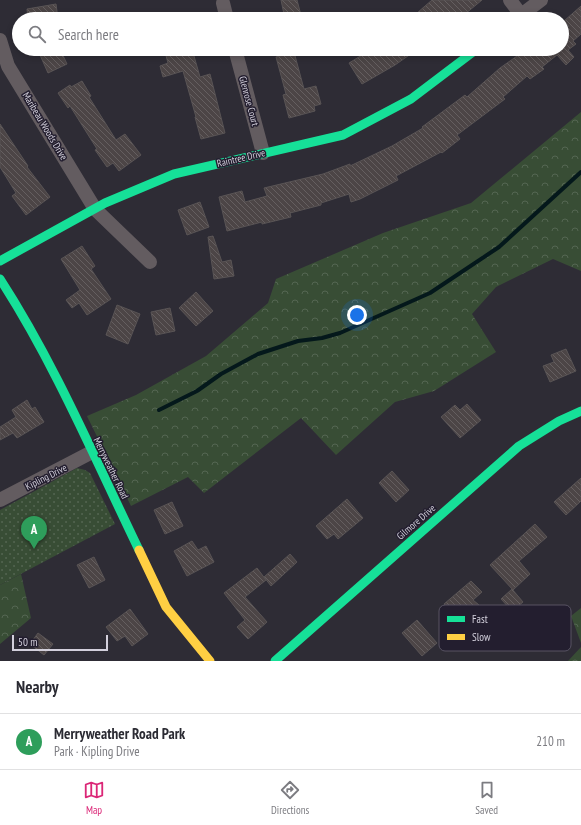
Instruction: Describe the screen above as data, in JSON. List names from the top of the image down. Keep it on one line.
{"streets":{"street":["Glenrose Court","Maribeau Woods Drive","Raintree Drive","Merryweather Road","Kipling Drive","Gilmore Drive"]},"crossings":[["Glenrose Court","Raintree Drive"],["Maribeau Woods Drive","Raintree Drive"],["Merryweather Road","Kipling Drive"]],"legend":["Fast","Slow"],"scale_bar":"50 m","page":{"search":"Search here","pins":"A","scale":"50 m","heading":"Nearby","list":[{"mark":"A","name":"Merryweather Road Park","note":"Park · Kipling Drive","value":"210 m"}],"nav":["Map","Directions","Saved"]}}
